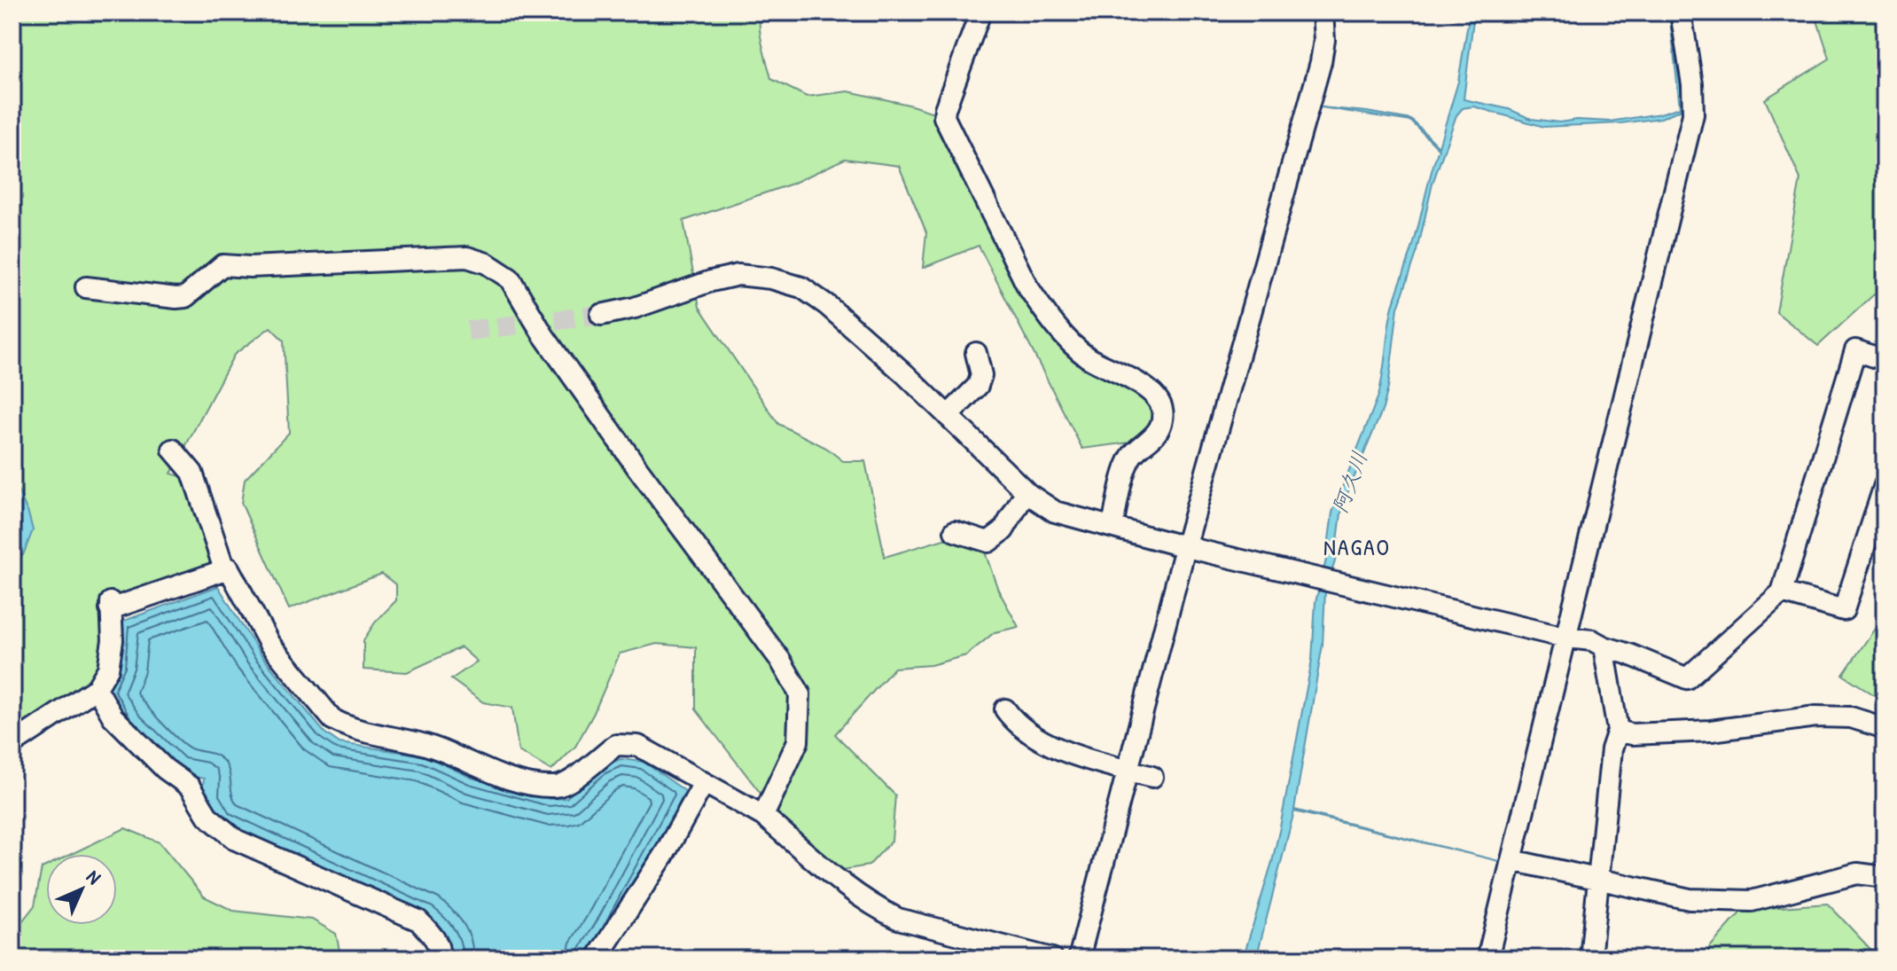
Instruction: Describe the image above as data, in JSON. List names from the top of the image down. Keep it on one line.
{"districts":["NAGAO"],"water":["阿久川"],"north":"top right"}
